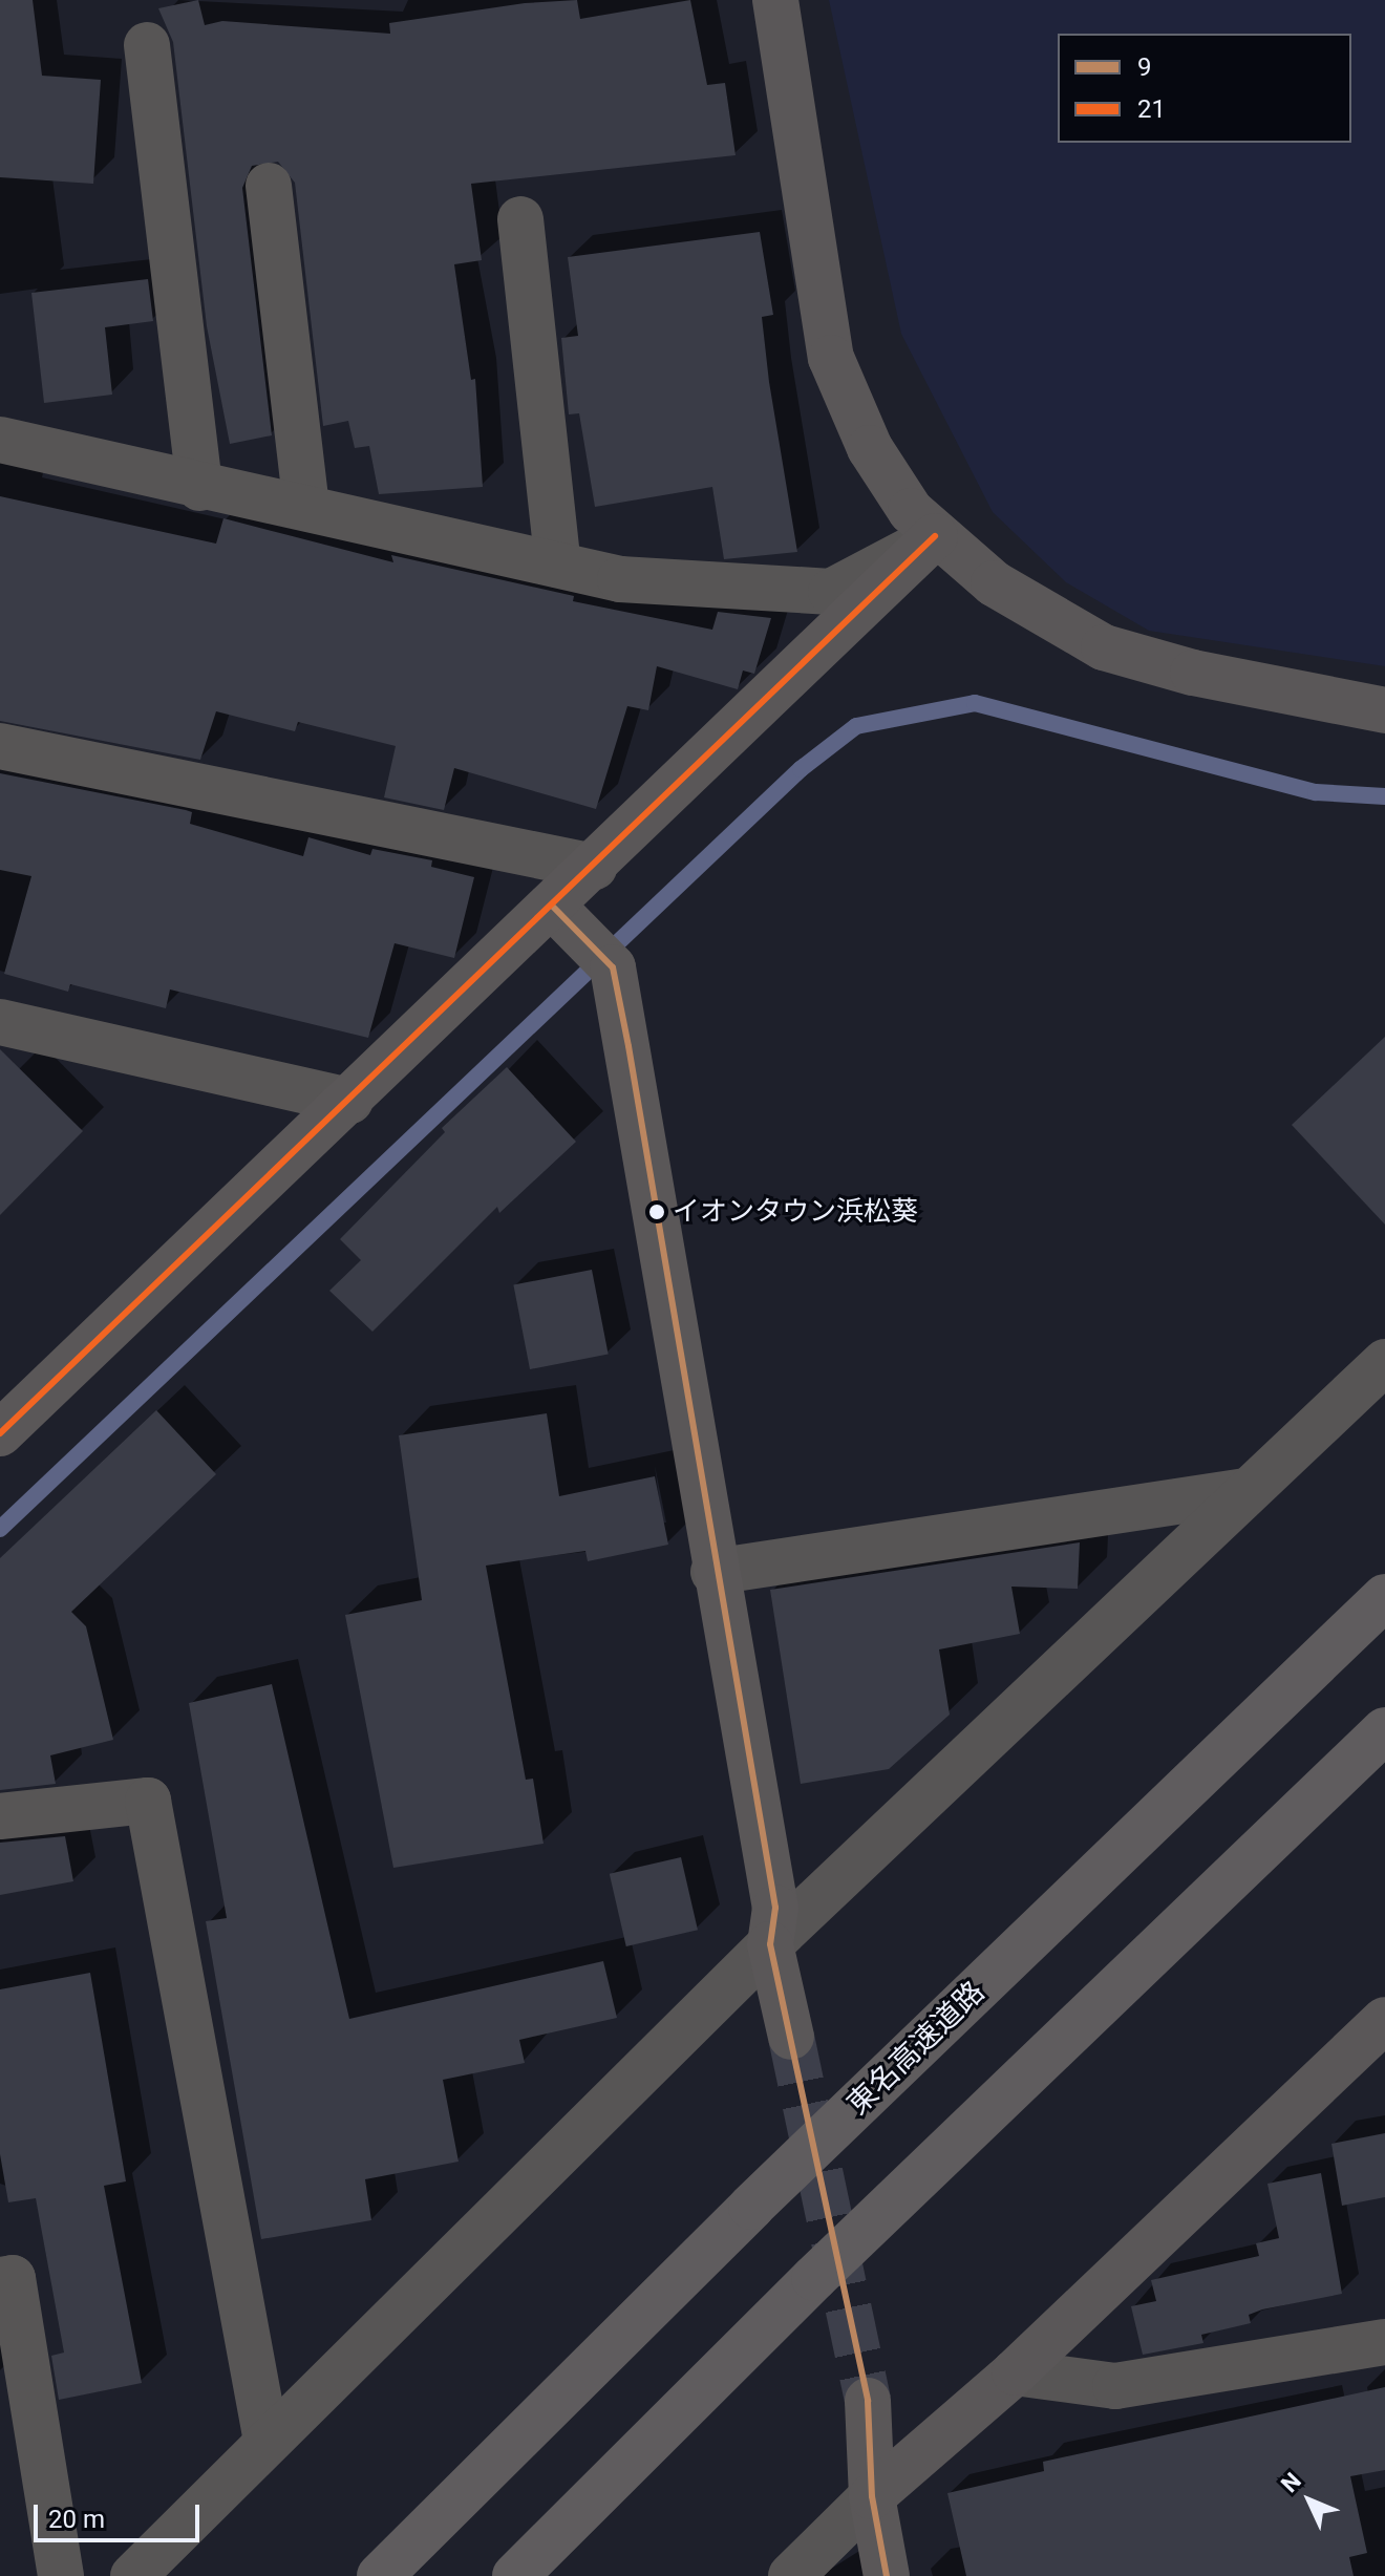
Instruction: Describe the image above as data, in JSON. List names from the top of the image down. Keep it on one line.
{"streets":{"highway":["東名高速道路"]},"places":["イオンタウン浜松葵"],"lines":["transit line 21","transit line 9"],"legend":["9","21"],"scale_bar":"20 m","north":"top left"}
